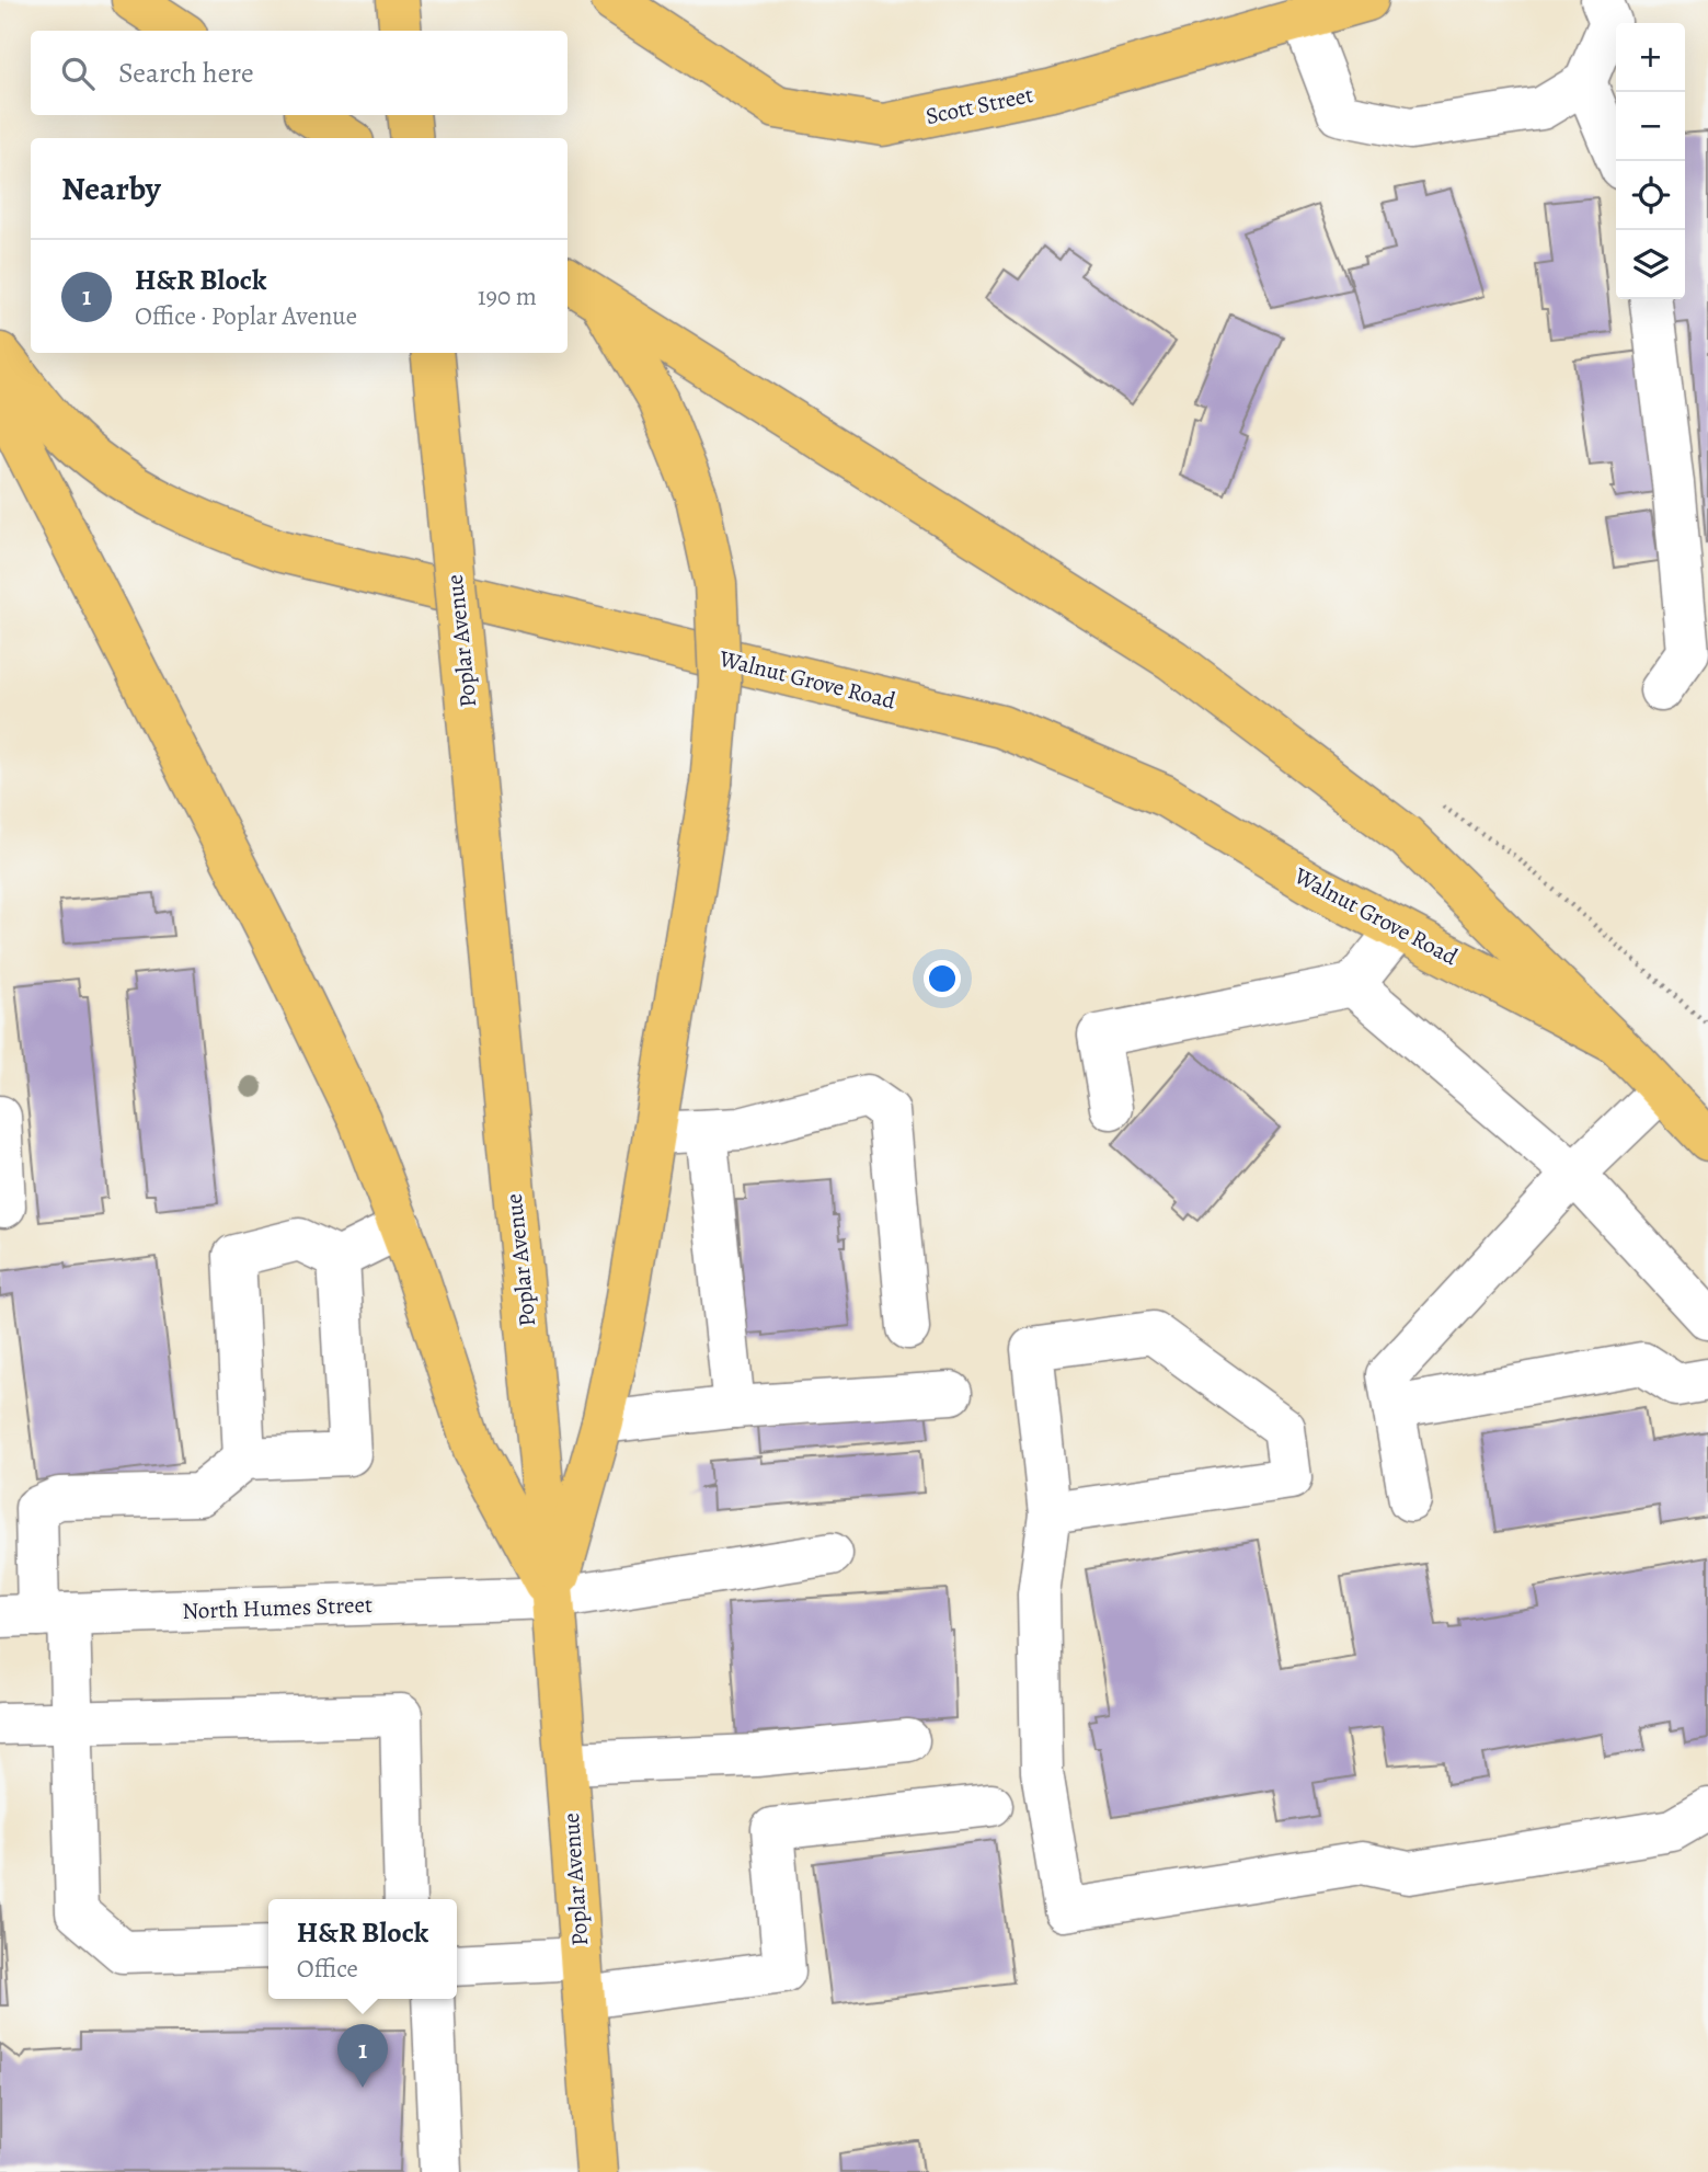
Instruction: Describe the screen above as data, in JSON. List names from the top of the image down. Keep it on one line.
{"streets":{"main road":["Scott Street","Poplar Avenue","Walnut Grove Road"],"street":["North Humes Street"]},"crossings":[["Poplar Avenue","North Humes Street"]],"page":{"map_buttons":["+","−"],"search":"Search here","heading":"Nearby","list":[{"mark":"1","name":"H&R Block","note":"Office · Poplar Avenue","value":"190 m"}],"popup":["H&R Block","Office"],"pins":"1"}}
